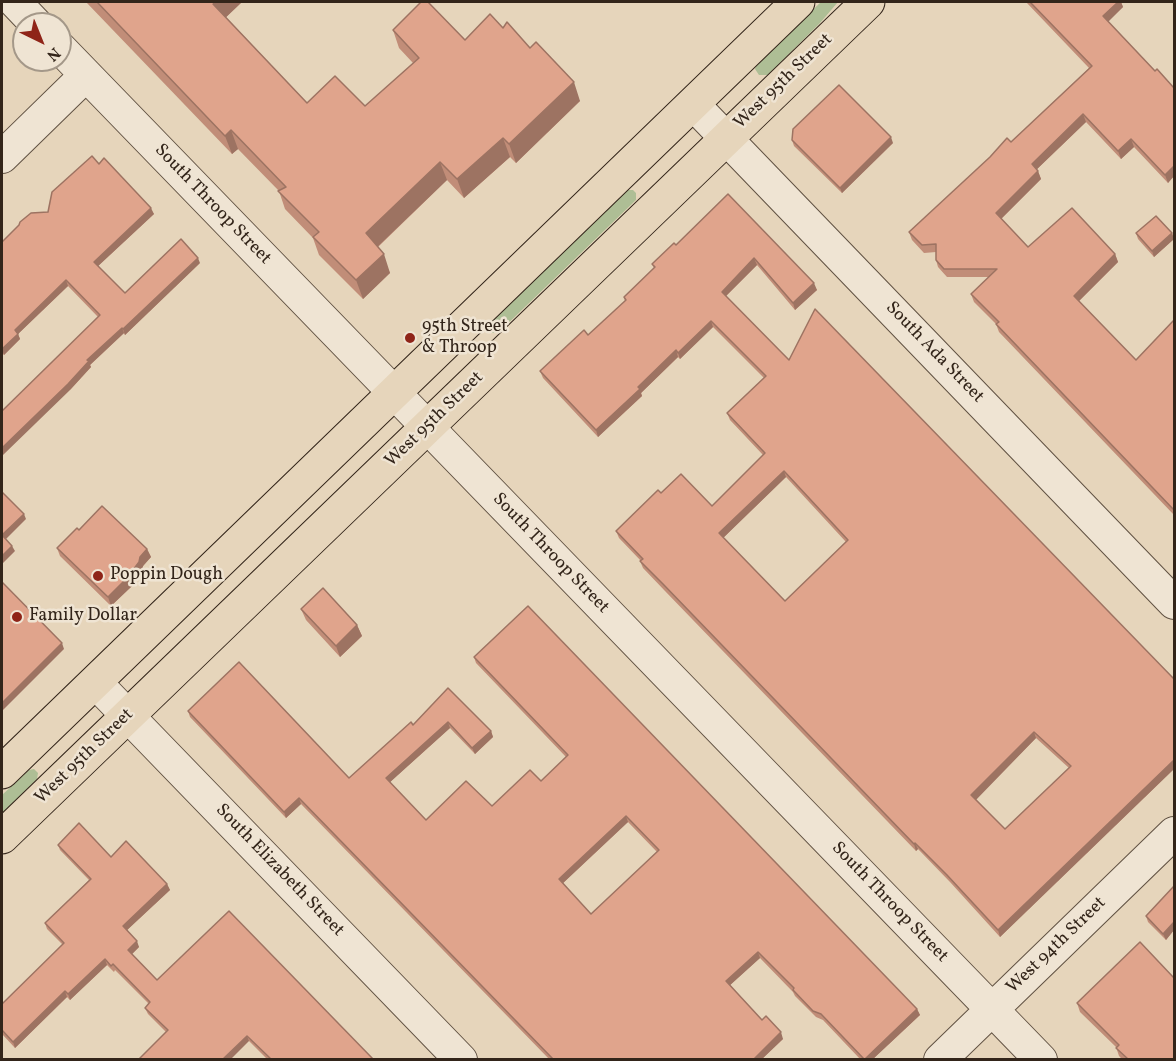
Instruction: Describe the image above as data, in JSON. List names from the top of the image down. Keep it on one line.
{"streets":{"main road":["West 95th Street"],"street":["South Throop Street","South Ada Street","South Elizabeth Street","West 94th Street"]},"crossings":[["West 95th Street","South Throop Street"],["West 95th Street","South Ada Street"],["West 95th Street","South Elizabeth Street"],["South Throop Street","West 94th Street"]],"places":["95th Street & Throop","Poppin Dough","Family Dollar"],"north":"bottom right"}
